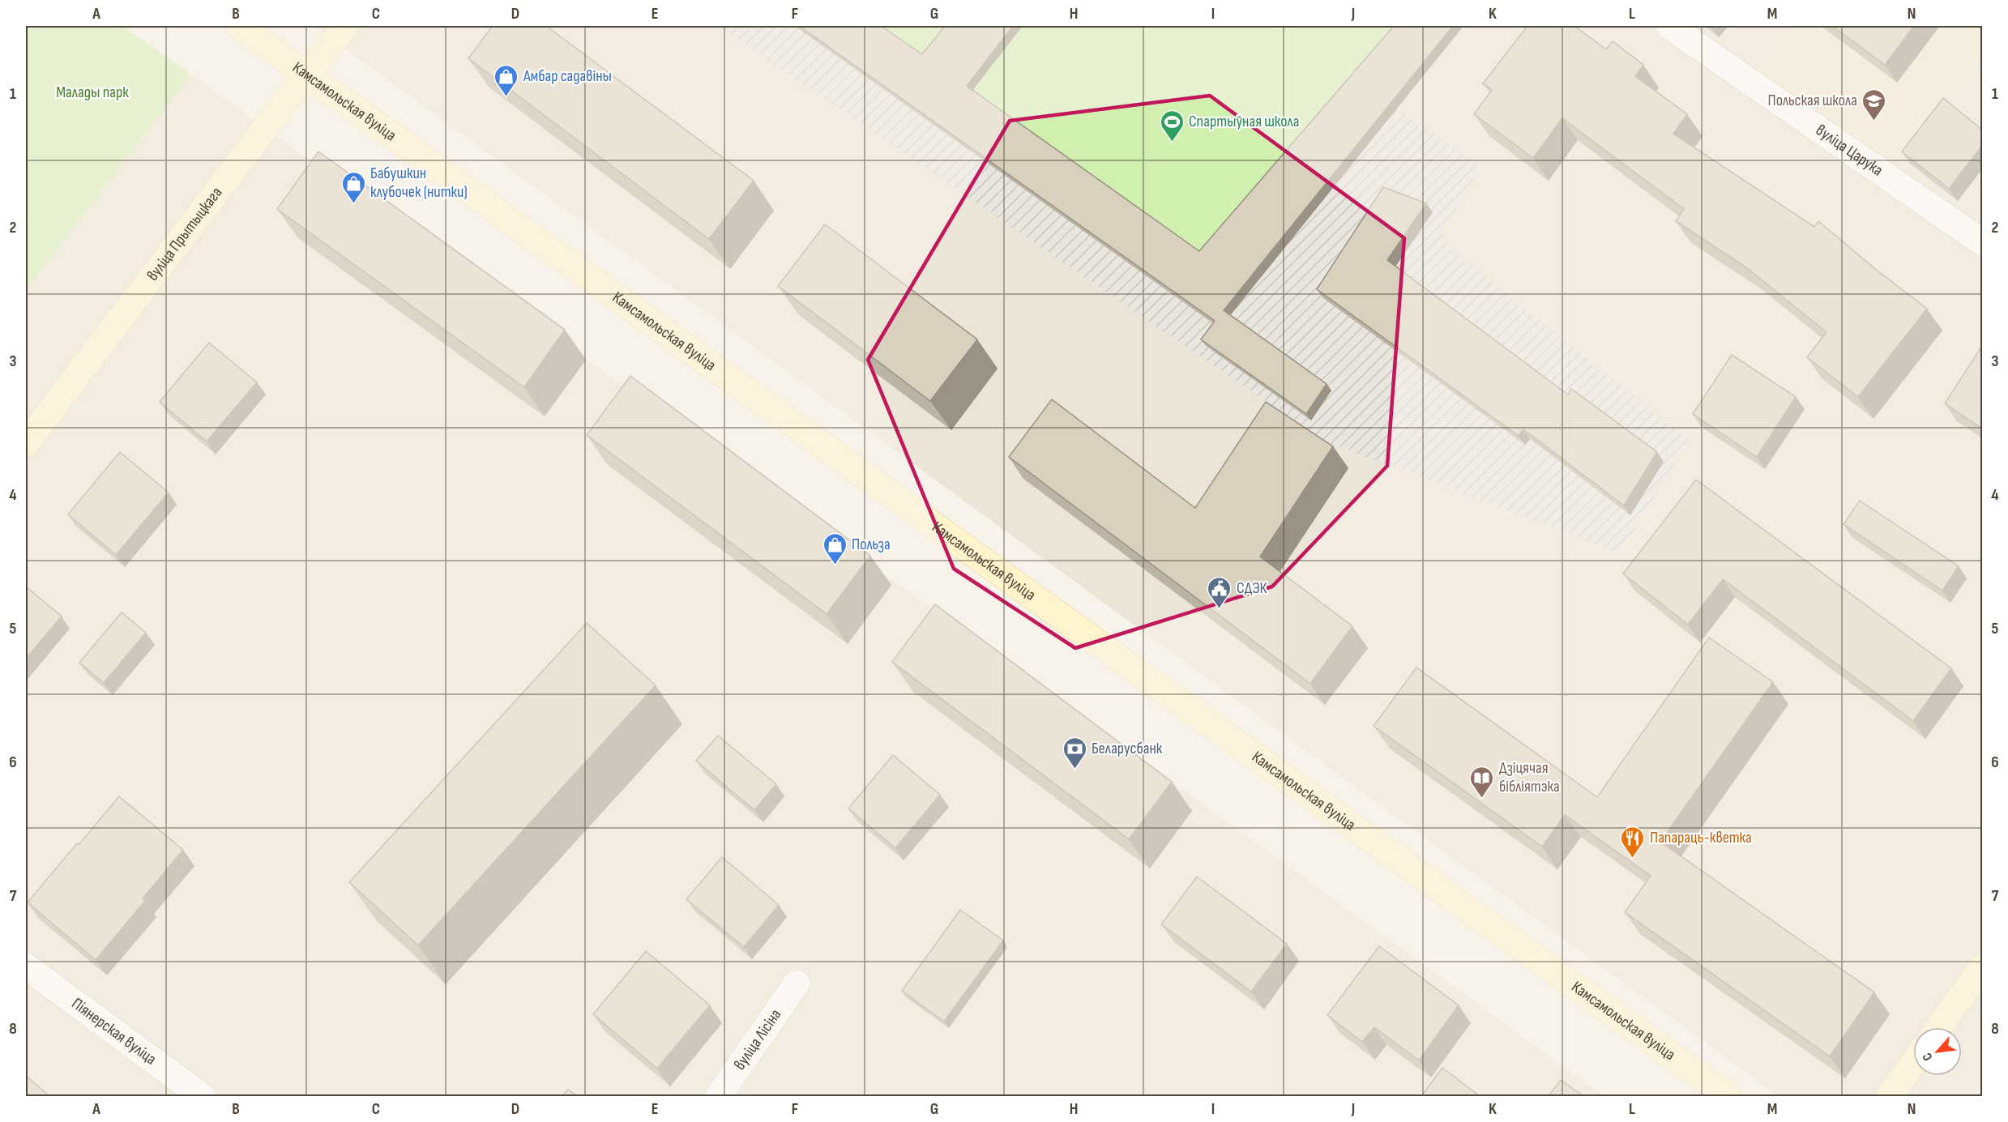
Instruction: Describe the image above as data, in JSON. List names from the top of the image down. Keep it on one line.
{"streets":{"main road":["Камсамольская вуліца","вуліца Прытыцкага"],"street":["вуліца Царука","Піянерская вуліца","вуліца Лісіна"]},"crossings":[["Камсамольская вуліца","вуліца Прытыцкага"]],"parks":["Малады парк"],"places":{"shop":["Амбар садавіны","Бабушкин клубочек (нитки)","Польза"],"school or university":["Польская школа"],"sports":["Спартыўная школа"],"public building":["СДЭК"],"bank":["Беларусбанк"],"library":["Дзіцячая бібліятэка"],"restaurant":["Папараць-кветка"]},"north":"bottom left","grid":{"columns":["A","B","C","D","E","F","G","H","I","J","K","L","M","N"],"rows":["1","2","3","4","5","6","7","8"]}}
